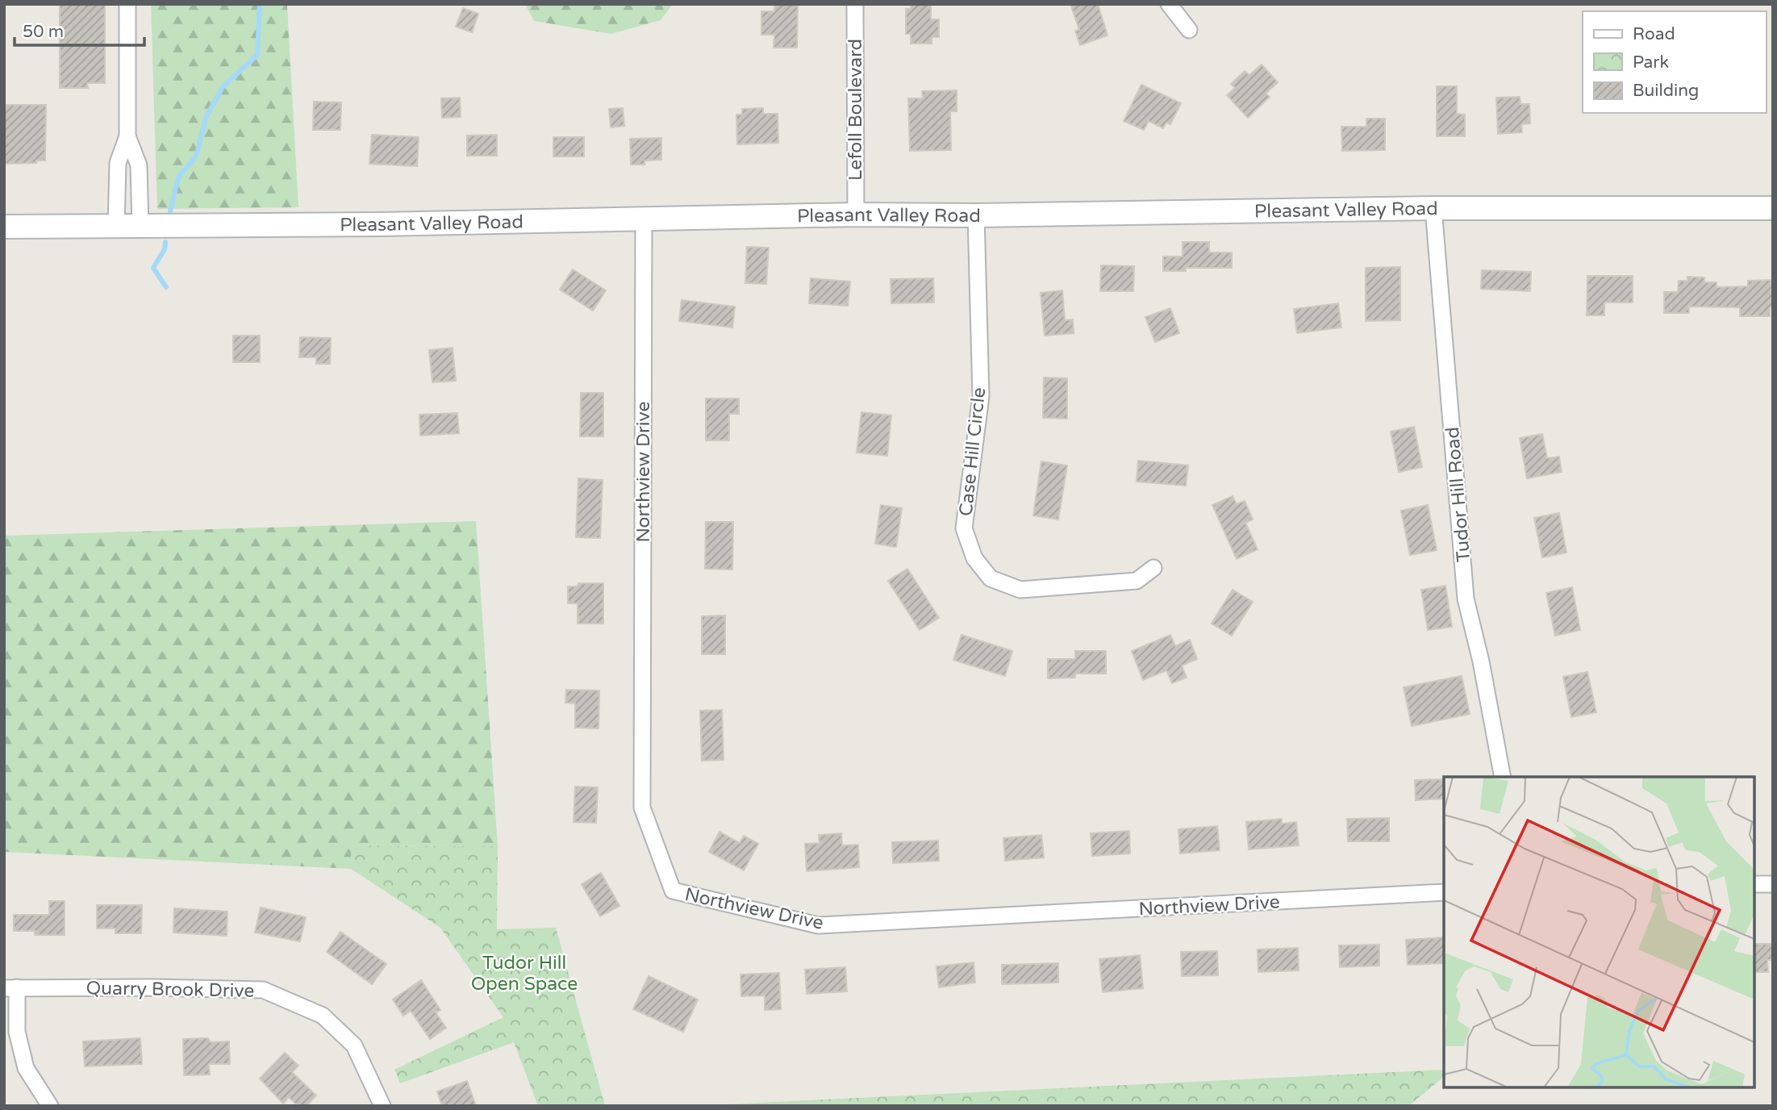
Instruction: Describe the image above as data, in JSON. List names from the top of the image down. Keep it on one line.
{"streets":{"main road":["Pleasant Valley Road"],"street":["Lefoll Boulevard","Case Hill Circle","Northview Drive","Tudor Hill Road","Quarry Brook Drive"]},"crossings":[["Lefoll Boulevard","Pleasant Valley Road"],["Pleasant Valley Road","Case Hill Circle"],["Pleasant Valley Road","Northview Drive"],["Pleasant Valley Road","Tudor Hill Road"]],"parks":["Tudor Hill Open Space"],"legend":["Road","Park","Building"],"scale_bar":"50 m"}
